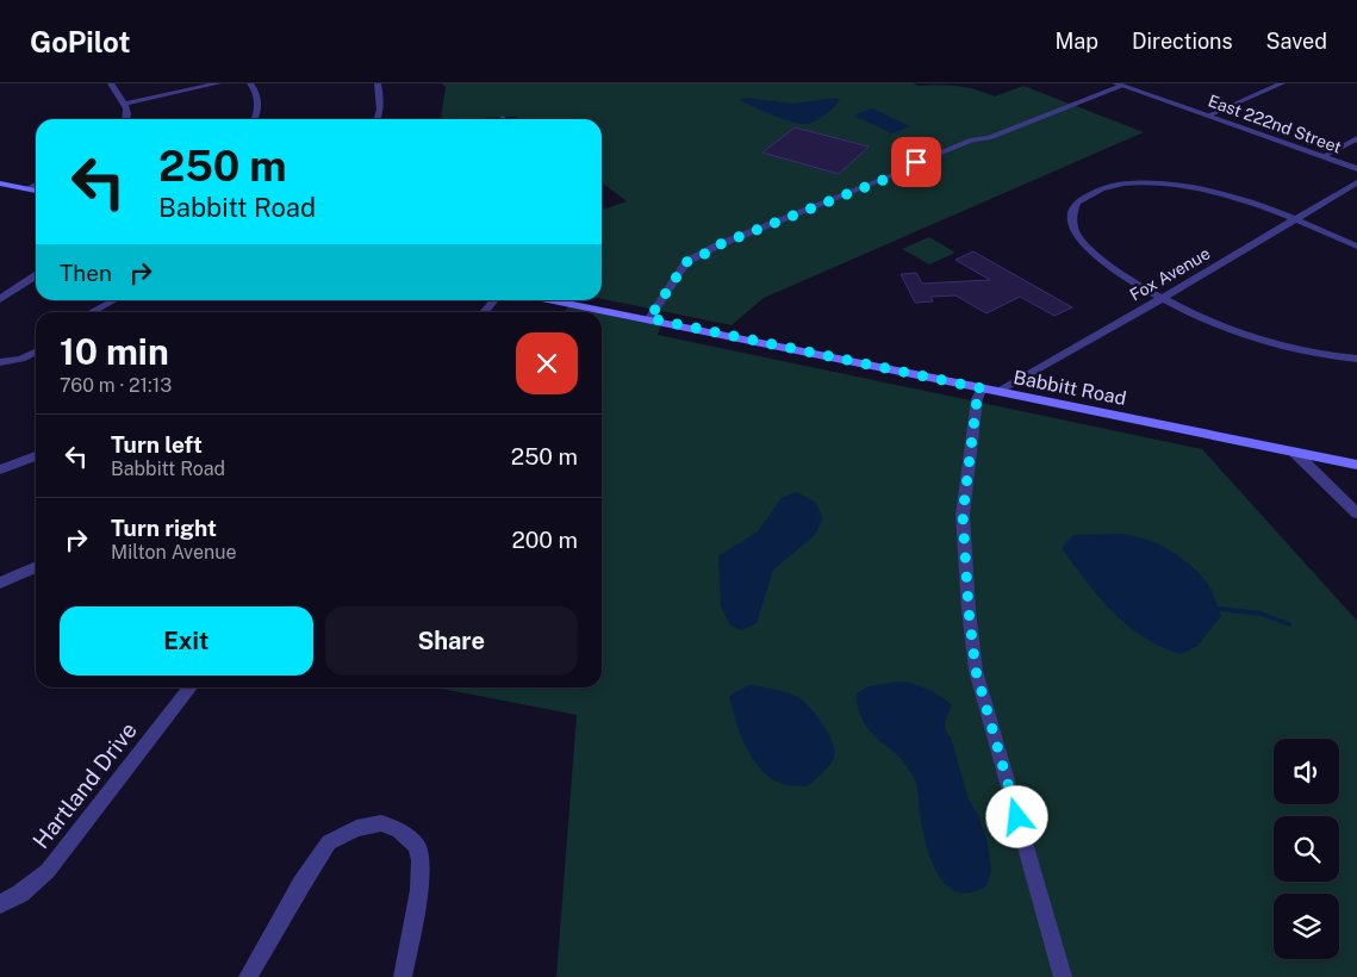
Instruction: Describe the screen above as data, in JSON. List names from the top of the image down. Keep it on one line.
{"streets":{"main road":["Babbitt Road"],"street":["East 222nd Street","Fox Avenue","Hartland Drive"]},"crossings":[["Fox Avenue","Babbitt Road"]],"page":{"header":"GoPilot","nav":["Map","Directions","Saved"],"turn":["250 m","Babbitt Road"],"then":"Then","heading":["10 min","760 m · 21:13"],"list":[{"name":"Turn left","note":"Babbitt Road","value":"250 m"},{"name":"Turn right","note":"Milton Avenue","value":"200 m"}],"buttons":["Exit","Share"]}}
